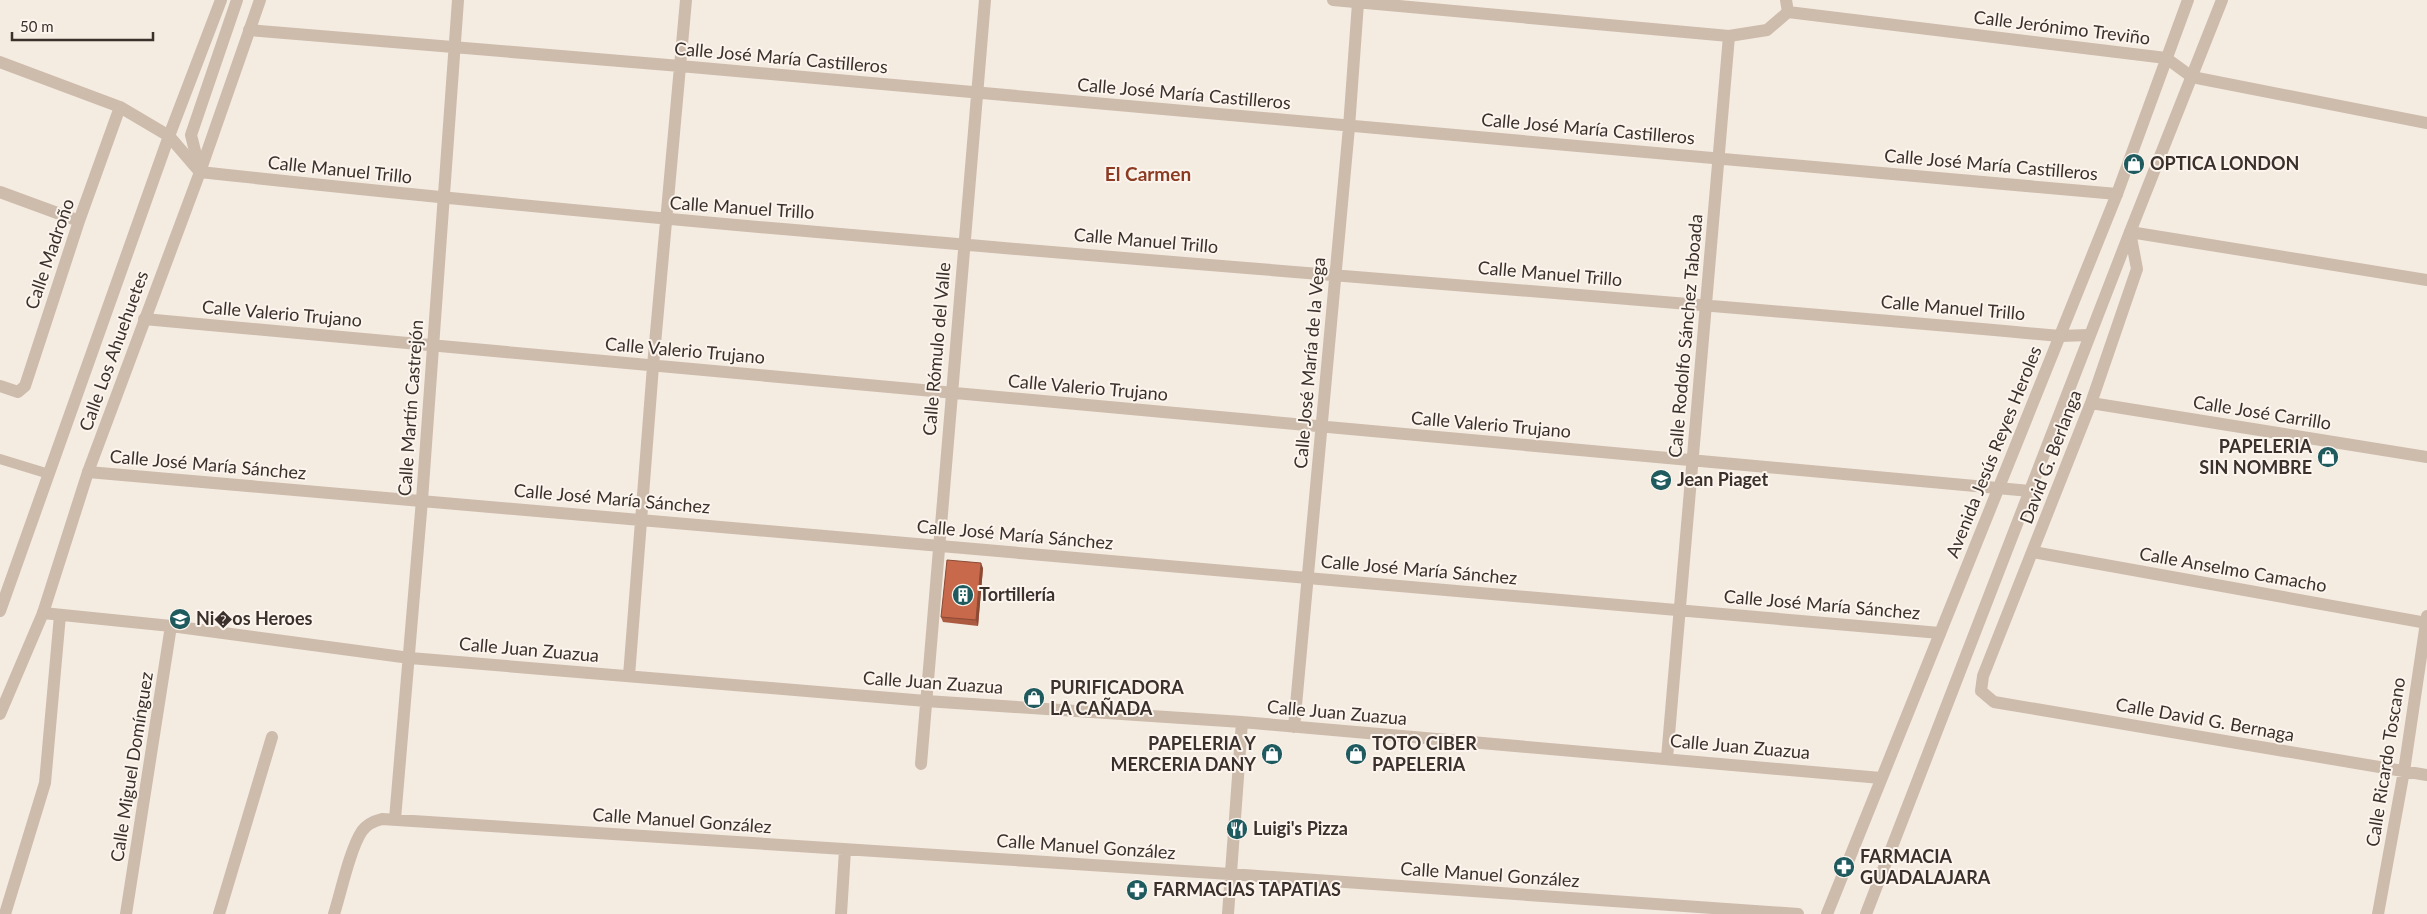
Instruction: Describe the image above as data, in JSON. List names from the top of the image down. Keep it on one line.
{"streets":{"street":["Calle Jerónimo Treviño","Calle José María Castilleros","Calle Manuel Trillo","Calle Madroño","Calle Valerio Trujano","Calle Rodolfo Sánchez Taboada","Calle Rómulo del Valle","Calle Los Ahuehuetes","Calle José María de la Vega","Calle Martín Castrejón","Calle José Carrillo","Avenida Jesús Reyes Heroles","David G. Berlanga","Calle José María Sánchez","Calle Anselmo Camacho","Calle Juan Zuazua","Calle David G. Bernaga","Calle Ricardo Toscano","Calle Miguel Domínguez","Calle Manuel González"]},"crossings":[["Calle Jerónimo Treviño","Calle Rodolfo Sánchez Taboada"],["Calle Jerónimo Treviño","Calle José María de la Vega"],["Calle Jerónimo Treviño","Avenida Jesús Reyes Heroles"],["Calle José María Castilleros","Calle Rodolfo Sánchez Taboada"],["Calle José María Castilleros","Calle Rómulo del Valle"],["Calle José María Castilleros","Calle Los Ahuehuetes"],["Calle José María Castilleros","Calle José María de la Vega"],["Calle José María Castilleros","Calle Martín Castrejón"],["Calle José María Castilleros","Avenida Jesús Reyes Heroles"],["Calle Manuel Trillo","Calle Rodolfo Sánchez Taboada"],["Calle Manuel Trillo","Calle Rómulo del Valle"],["Calle Manuel Trillo","Calle Los Ahuehuetes"],["Calle Manuel Trillo","Calle José María de la Vega"],["Calle Manuel Trillo","Calle Martín Castrejón"],["Calle Manuel Trillo","Avenida Jesús Reyes Heroles"],["Calle Valerio Trujano","Calle Rodolfo Sánchez Taboada"],["Calle Valerio Trujano","Calle Rómulo del Valle"],["Calle Valerio Trujano","Calle Los Ahuehuetes"],["Calle Valerio Trujano","Calle José María de la Vega"],["Calle Valerio Trujano","Calle Martín Castrejón"],["Calle Valerio Trujano","Avenida Jesús Reyes Heroles"],["Calle Rodolfo Sánchez Taboada","Calle José María Sánchez"],["Calle Rodolfo Sánchez Taboada","Calle Juan Zuazua"],["Calle Rómulo del Valle","Calle José María Sánchez"],["Calle Rómulo del Valle","Calle Juan Zuazua"],["Calle Los Ahuehuetes","Calle José María Sánchez"],["Calle Los Ahuehuetes","Calle Juan Zuazua"],["Calle José María de la Vega","Calle José María Sánchez"],["Calle José María de la Vega","Calle Juan Zuazua"],["Calle Martín Castrejón","Calle José María Sánchez"],["Calle Martín Castrejón","Calle Juan Zuazua"],["Calle Martín Castrejón","Calle Manuel González"],["Calle José Carrillo","David G. Berlanga"],["Avenida Jesús Reyes Heroles","Calle José María Sánchez"],["Avenida Jesús Reyes Heroles","Calle Juan Zuazua"],["David G. Berlanga","Calle Anselmo Camacho"],["David G. Berlanga","Calle David G. Bernaga"],["Calle Anselmo Camacho","Calle Ricardo Toscano"],["Calle Juan Zuazua","Calle Miguel Domínguez"],["Calle David G. Bernaga","Calle Ricardo Toscano"]],"districts":["El Carmen"],"places":{"shop":["OPTICA LONDON","PAPELERIA SIN NOMBRE","PURIFICADORA LA CAÑADA","PAPELERIA Y MERCERIA DANY","TOTO CIBER PAPELERIA"],"school or university":["Jean Piaget","Ni�os Heroes"],"building":["Tortillería"],"restaurant":["Luigi's Pizza"],"pharmacy":["FARMACIA GUADALAJARA","FARMACIAS TAPATIAS"]},"scale_bar":"50 m"}
